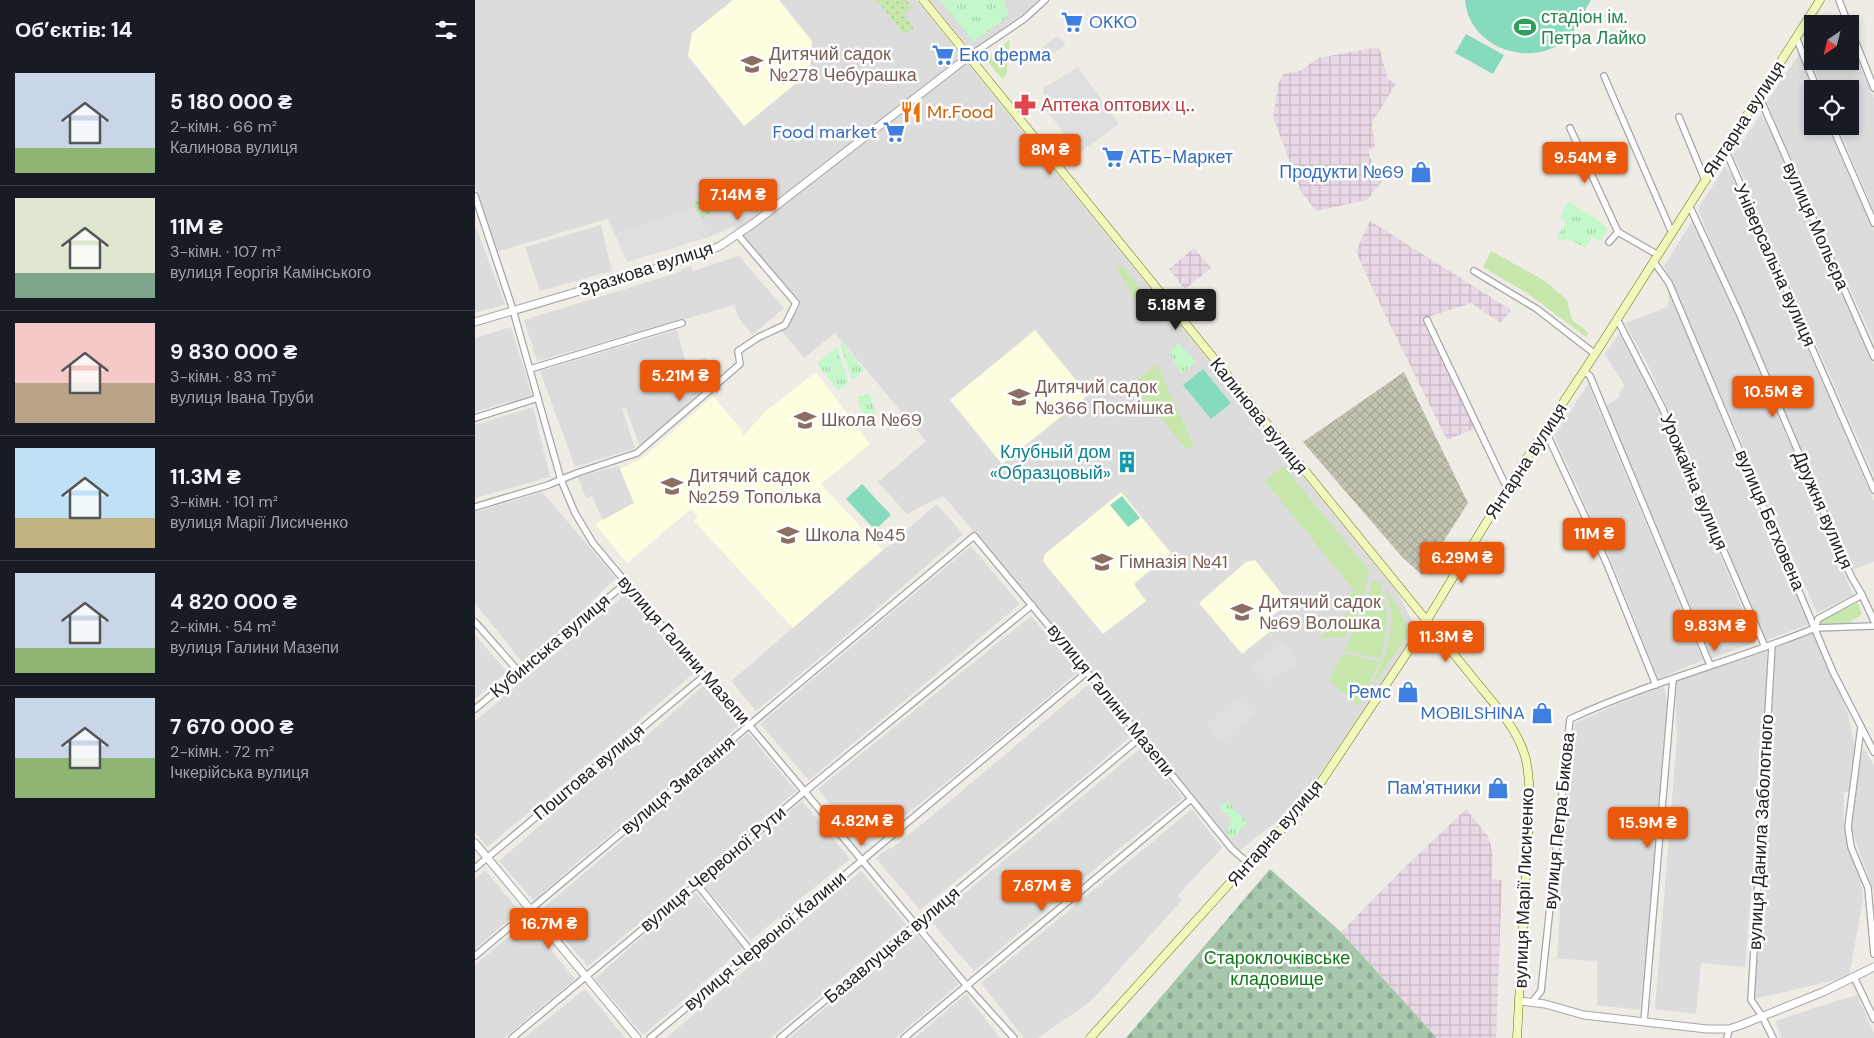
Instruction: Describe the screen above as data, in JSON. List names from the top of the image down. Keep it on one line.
{"streets":{"main road":["Янтарна вулиця","Калинова вулиця","вулиця Марії Лисиченко"],"street":["вулиця Мольєра","Універсальна вулиця","Зразкова вулиця","Урожайна вулиця","Дружня вулиця","вулиця Бетховена","Кубинська вулиця","вулиця Галини Мазепи","Поштова вулиця","вулиця Змагання","вулиця Петра Бикова","вулиця Данила Заболотного","вулиця Червоної Рути","вулиця Червоної Калини","Базавлуцька вулиця"]},"crossings":[["Янтарна вулиця","вулиця Мольєра"],["Янтарна вулиця","Універсальна вулиця"],["Янтарна вулиця","Калинова вулиця"],["Янтарна вулиця","Урожайна вулиця"],["Янтарна вулиця","Дружня вулиця"],["Янтарна вулиця","вулиця Бетховена"],["Янтарна вулиця","вулиця Галини Мазепи"],["Янтарна вулиця","вулиця Марії Лисиченко"],["Зразкова вулиця","Калинова вулиця"],["Зразкова вулиця","вулиця Галини Мазепи"],["Калинова вулиця","вулиця Марії Лисиченко"],["Урожайна вулиця","вулиця Петра Бикова"],["Дружня вулиця","вулиця Петра Бикова"],["вулиця Бетховена","вулиця Петра Бикова"],["Кубинська вулиця","вулиця Галини Мазепи"],["вулиця Галини Мазепи","Поштова вулиця"],["вулиця Галини Мазепи","вулиця Змагання"],["вулиця Галини Мазепи","вулиця Червоної Рути"],["вулиця Галини Мазепи","вулиця Червоної Калини"],["вулиця Галини Мазепи","Базавлуцька вулиця"],["вулиця Петра Бикова","вулиця Данила Заболотного"]],"parks":["Староклочківське кладовище"],"places":{"supermarket":["OKKO","Еко ферма","Food market","АТБ-Маркет"],"sports":["стадіон ім. Петра Лайко"],"school or university":["Дитячий садок №278 Чебурашка","Дитячий садок №366 Посмішка","Школа №69","Дитячий садок №259 Тополька","Школа №45","Гімназія №41","Дитячий садок №69 Волошка"],"pharmacy":["Аптека оптових ц‥"],"restaurant":["Mr.Food"],"shop":["Продукти №69","Ремс","MOBILSHINA","Пам'ятники"],"building":["Клубный дом «Образцовый»"]},"north":"bottom left","page":{"heading":"Об’єктів: 14","list":[{"name":"5 180 000 ₴","note":"2-кімн. · 66 m² · Калинова вулиця"},{"name":"11M ₴","note":"3-кімн. · 107 m² · вулиця Георгія Камінського"},{"name":"9 830 000 ₴","note":"3-кімн. · 83 m² · вулиця Івана Труби"},{"name":"11.3M ₴","note":"3-кімн. · 101 m² · вулиця Марії Лисиченко"},{"name":"4 820 000 ₴","note":"2-кімн. · 54 m² · вулиця Галини Мазепи"},{"name":"7 670 000 ₴","note":"2-кімн. · 72 m² · Ічкерійська вулиця"}],"price":["8M ₴","9.54M ₴","7.14M ₴","5.18M ₴","5.21M ₴","10.5M ₴","11M ₴","6.29M ₴","9.83M ₴","11.3M ₴","4.82M ₴","15.9M ₴","7.67M ₴","16.7M ₴"]}}
